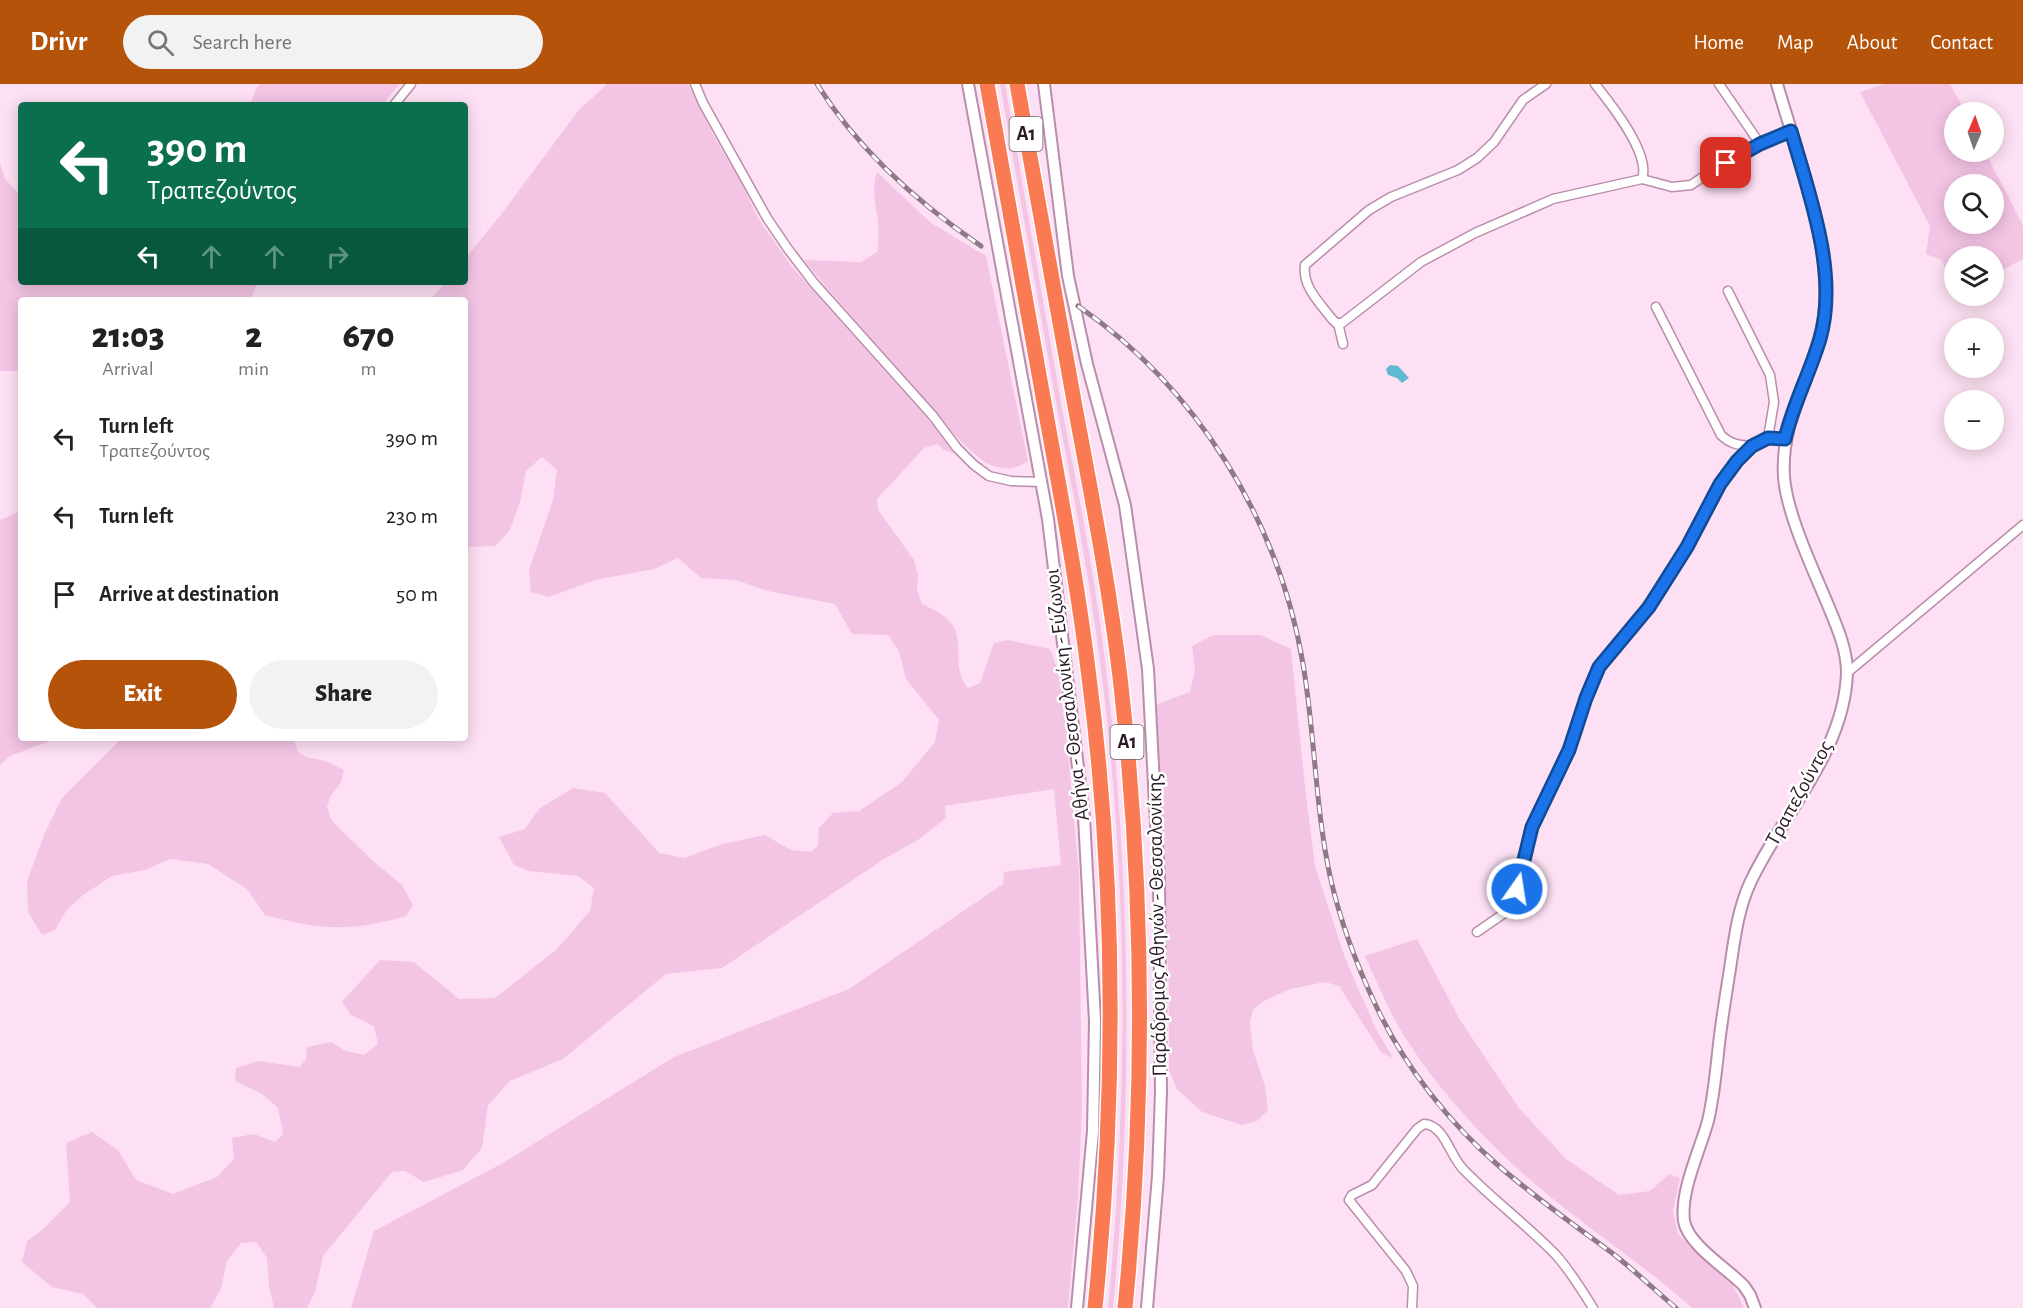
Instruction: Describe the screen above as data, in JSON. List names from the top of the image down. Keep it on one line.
{"streets":{"highway":["Α1","Αθήνα - Θεσσαλονίκη - Εύζωνοι"],"main road":["Τραπεζούντος","Παράδρομος Αθηνών - Θεσσαλονίκης"]},"north":"top","page":{"header":"Drivr","search":"Search here","nav":["Home","Map","About","Contact"],"map_buttons":["+","−"],"turn":["390 m","Τραπεζούντος"],"eta":["21:03","Arrival","2","min","670","m"],"list":[{"name":"Turn left","note":"Τραπεζούντος","value":"390 m"},{"name":"Turn left","value":"230 m"},{"name":"Arrive at destination","value":"50 m"}],"buttons":["Exit","Share"]}}
